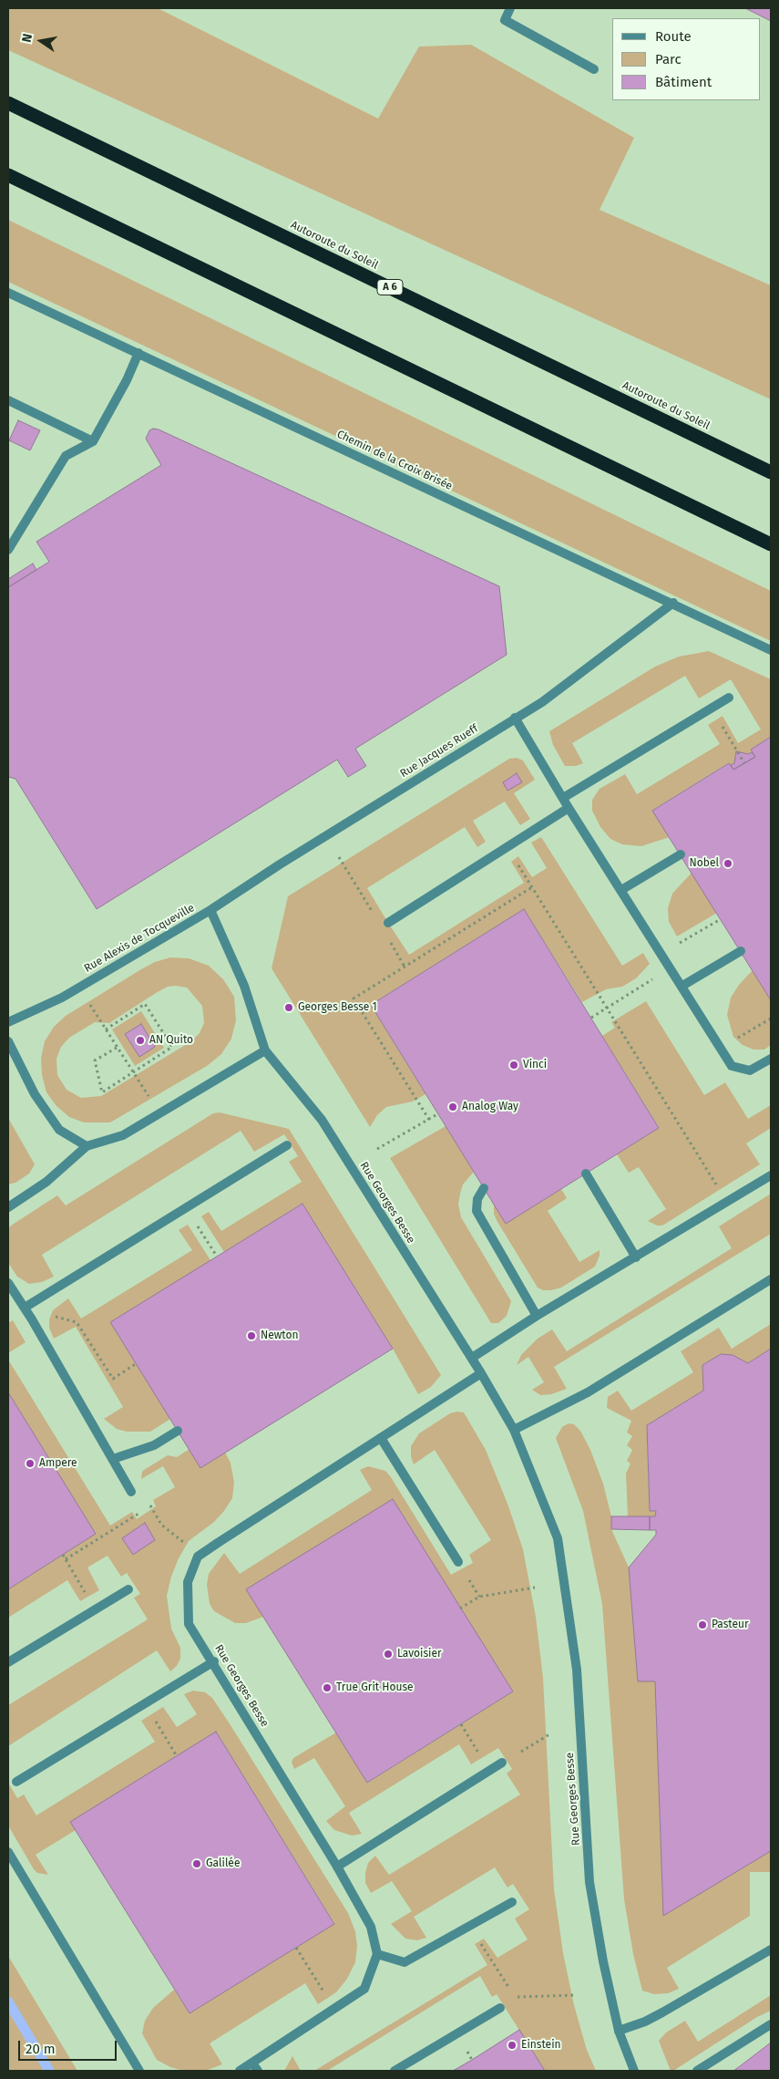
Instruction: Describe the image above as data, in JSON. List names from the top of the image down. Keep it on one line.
{"streets":{"highway":["Autoroute du Soleil","A 6"],"street":["Chemin de la Croix Brisée","Rue Jacques Rueff","Rue Alexis de Tocqueville","Rue Georges Besse"]},"crossings":[["Chemin de la Croix Brisée","Rue Jacques Rueff"],["Rue Jacques Rueff","Rue Alexis de Tocqueville"],["Rue Alexis de Tocqueville","Rue Georges Besse"]],"places":["Nobel","Georges Besse 1","AN Quito","Vinci","Analog Way","Newton","Ampere","Pasteur","Lavoisier","True Grit House","Galilée","Einstein"],"legend":["Route","Parc","Bâtiment"],"scale_bar":"20 m","north":"left"}
